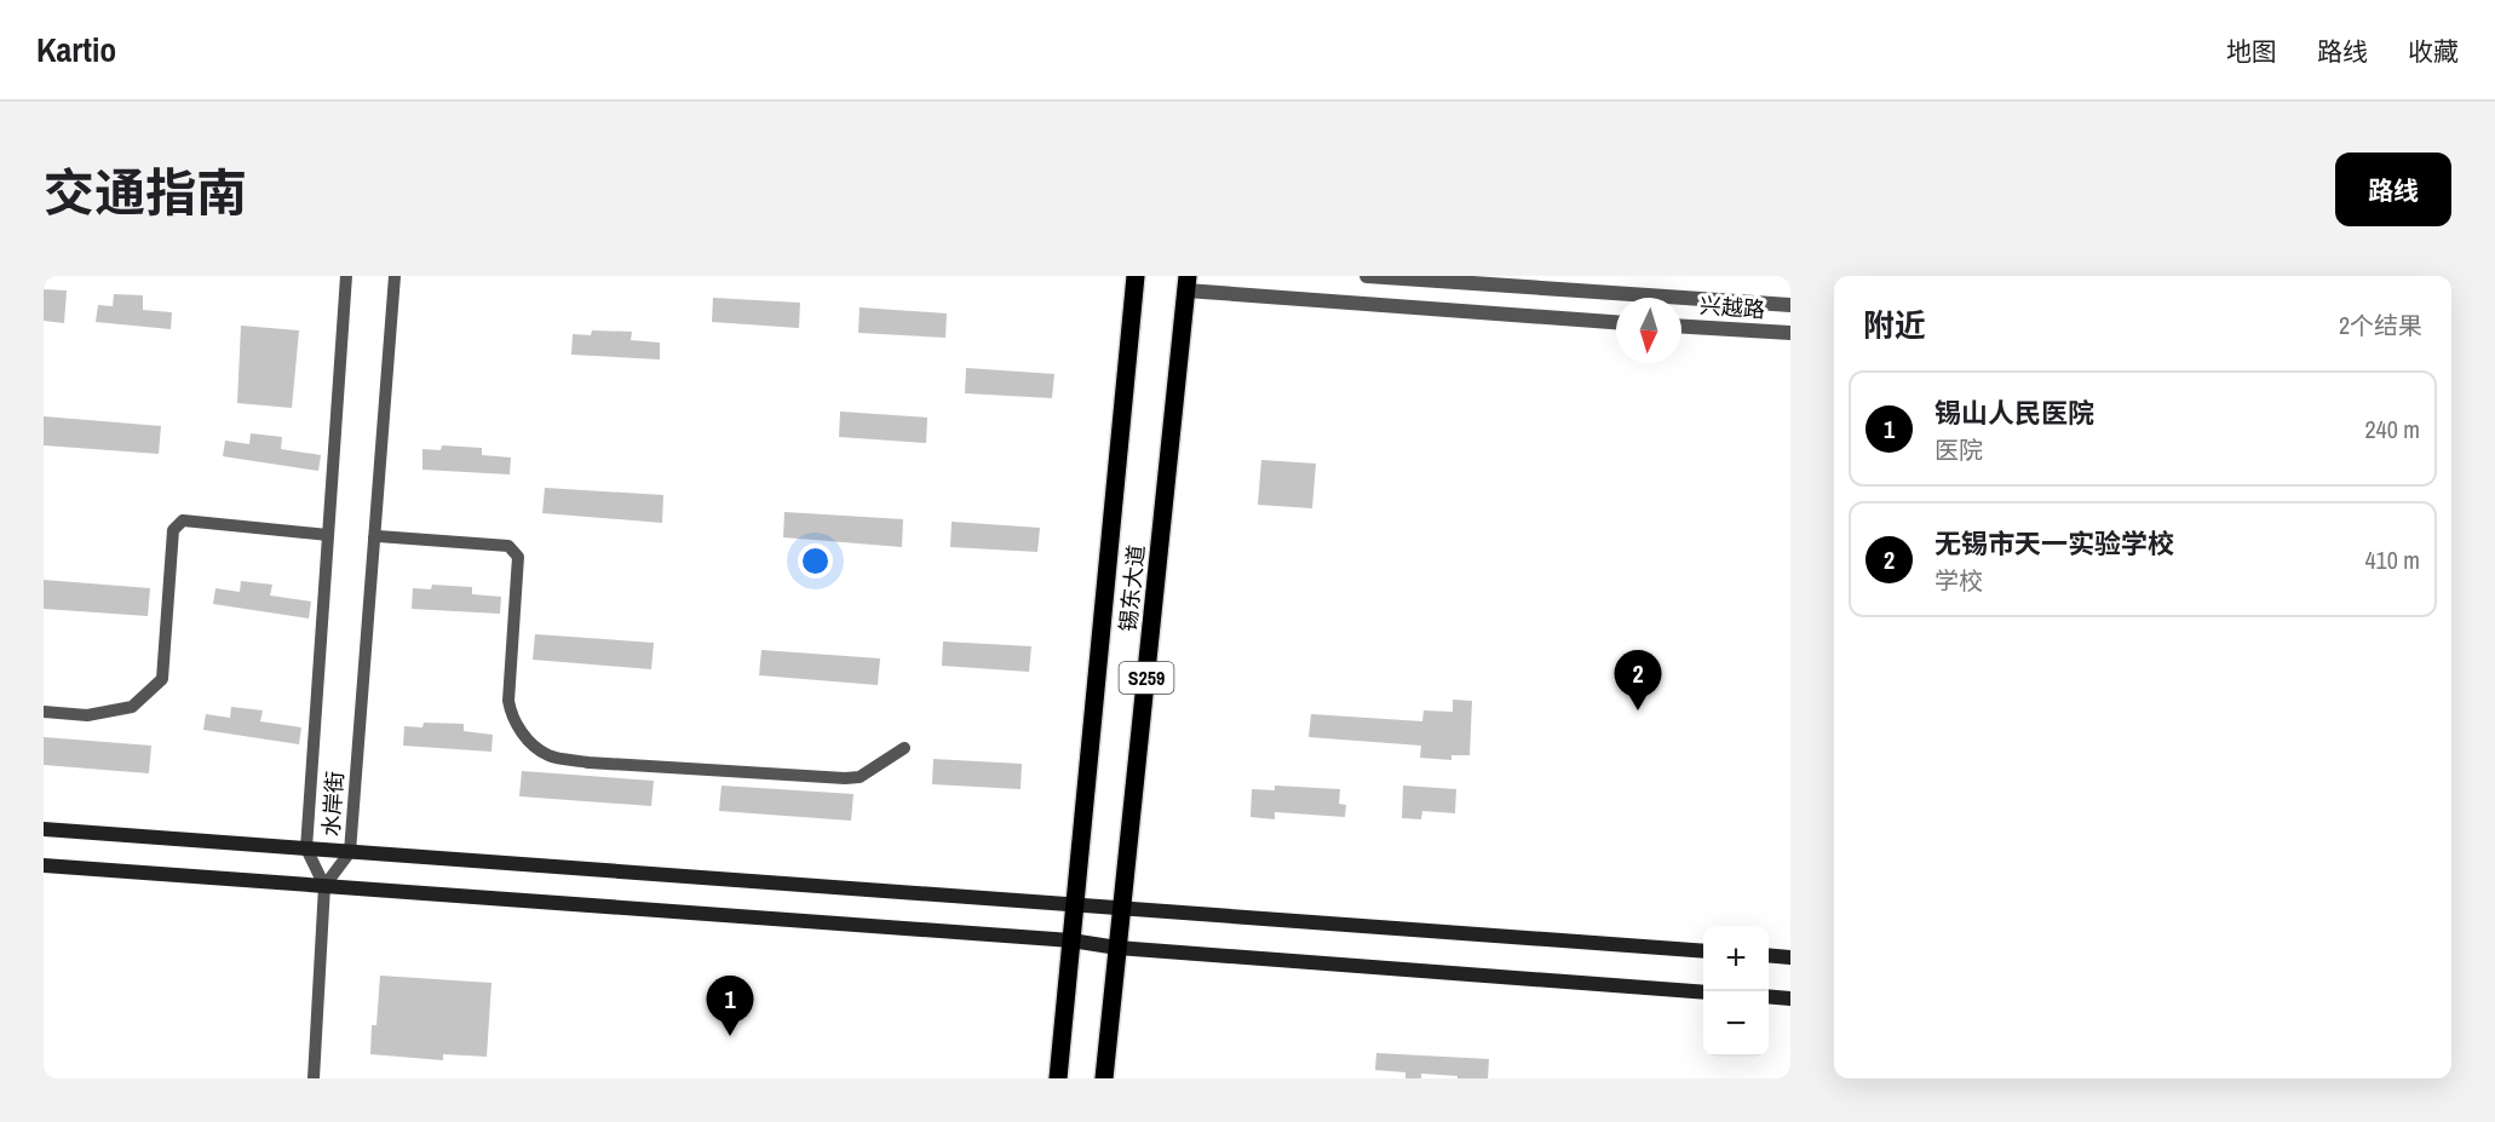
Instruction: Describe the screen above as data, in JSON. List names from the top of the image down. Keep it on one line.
{"streets":{"main road":["锡东大道","S259"],"street":["兴越路","水岸街"]},"north":"bottom","page":{"header":"Kartio","nav":["地图","路线","收藏"],"title":"交通指南","buttons":"路线","heading":["附近","2个结果"],"list":[{"mark":"1","name":"锡山人民医院","note":"医院","value":"240 m"},{"mark":"2","name":"无锡市天一实验学校","note":"学校","value":"410 m"}],"pins":["2","1"],"map_buttons":["+","−"]}}
